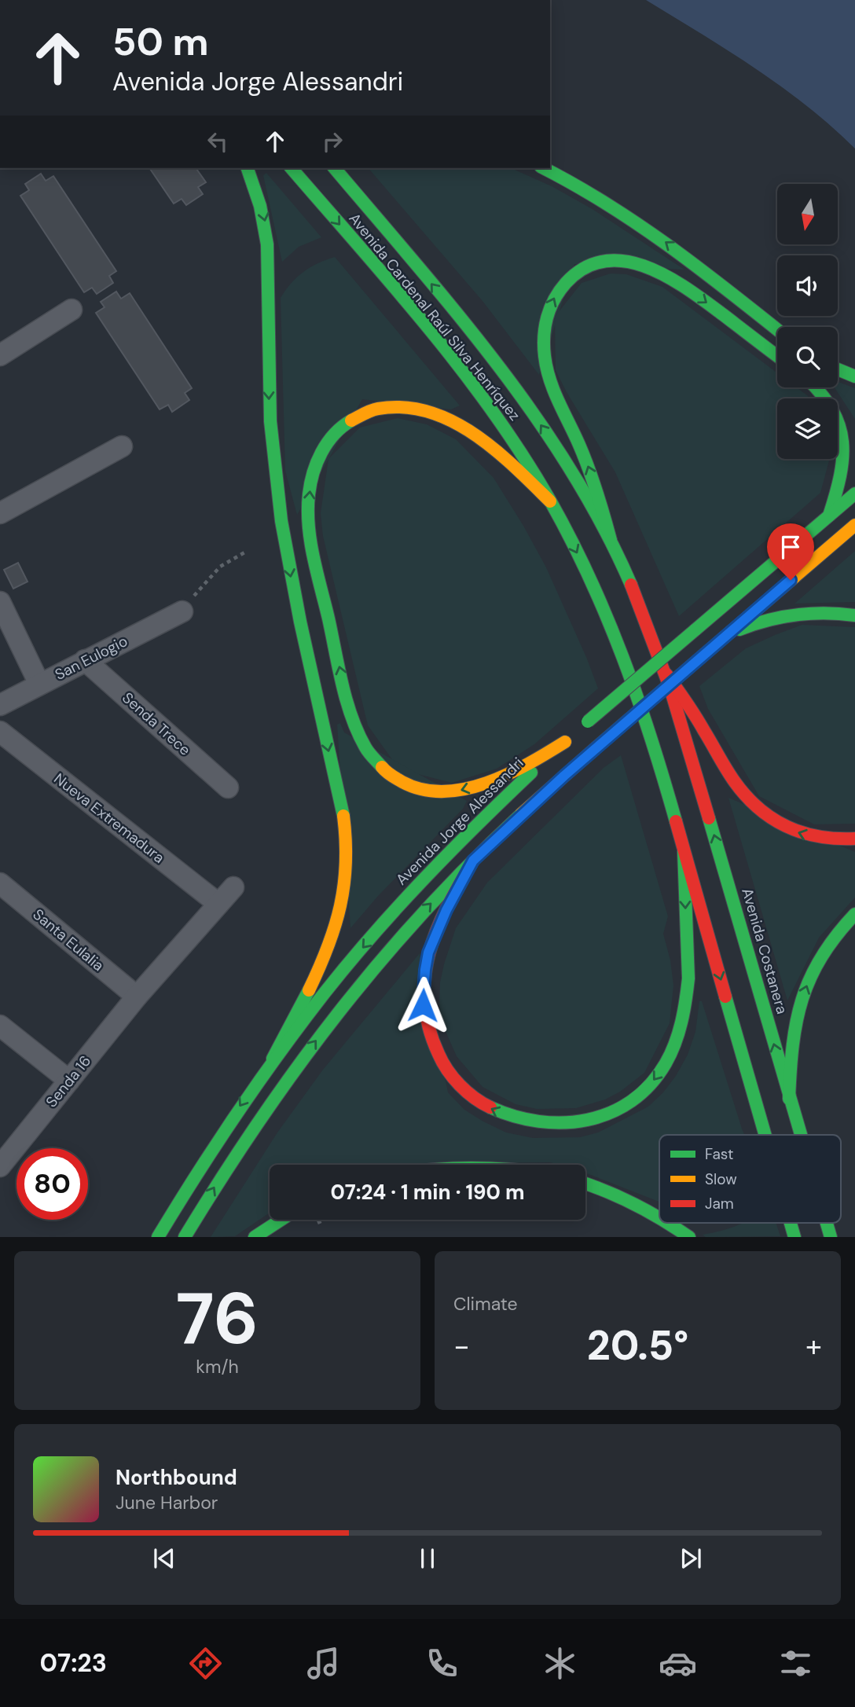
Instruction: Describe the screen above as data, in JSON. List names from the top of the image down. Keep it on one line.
{"streets":{"main road":["Avenida Cardenal Raúl Silva Henríquez","Avenida Jorge Alessandri","Avenida Costanera"],"street":["San Eulogio","Senda Trece","Nueva Extremadura","Santa Eulalia","Senda 16"]},"crossings":[["Avenida Cardenal Raúl Silva Henríquez","Avenida Costanera"],["San Eulogio","Senda Trece"],["Nueva Extremadura","Senda 16"],["Santa Eulalia","Senda 16"]],"legend":["Fast","Slow","Jam"],"north":"bottom","page":{"turn":["50 m","Avenida Jorge Alessandri"],"limit":"80","trip":"07:24 · 1 min · 190 m","tile":[["76","km/h"],"Climate"],"heat":["−","20.5°","+"],"song":["Northbound","June Harbor"],"tabs":"07:23"}}
